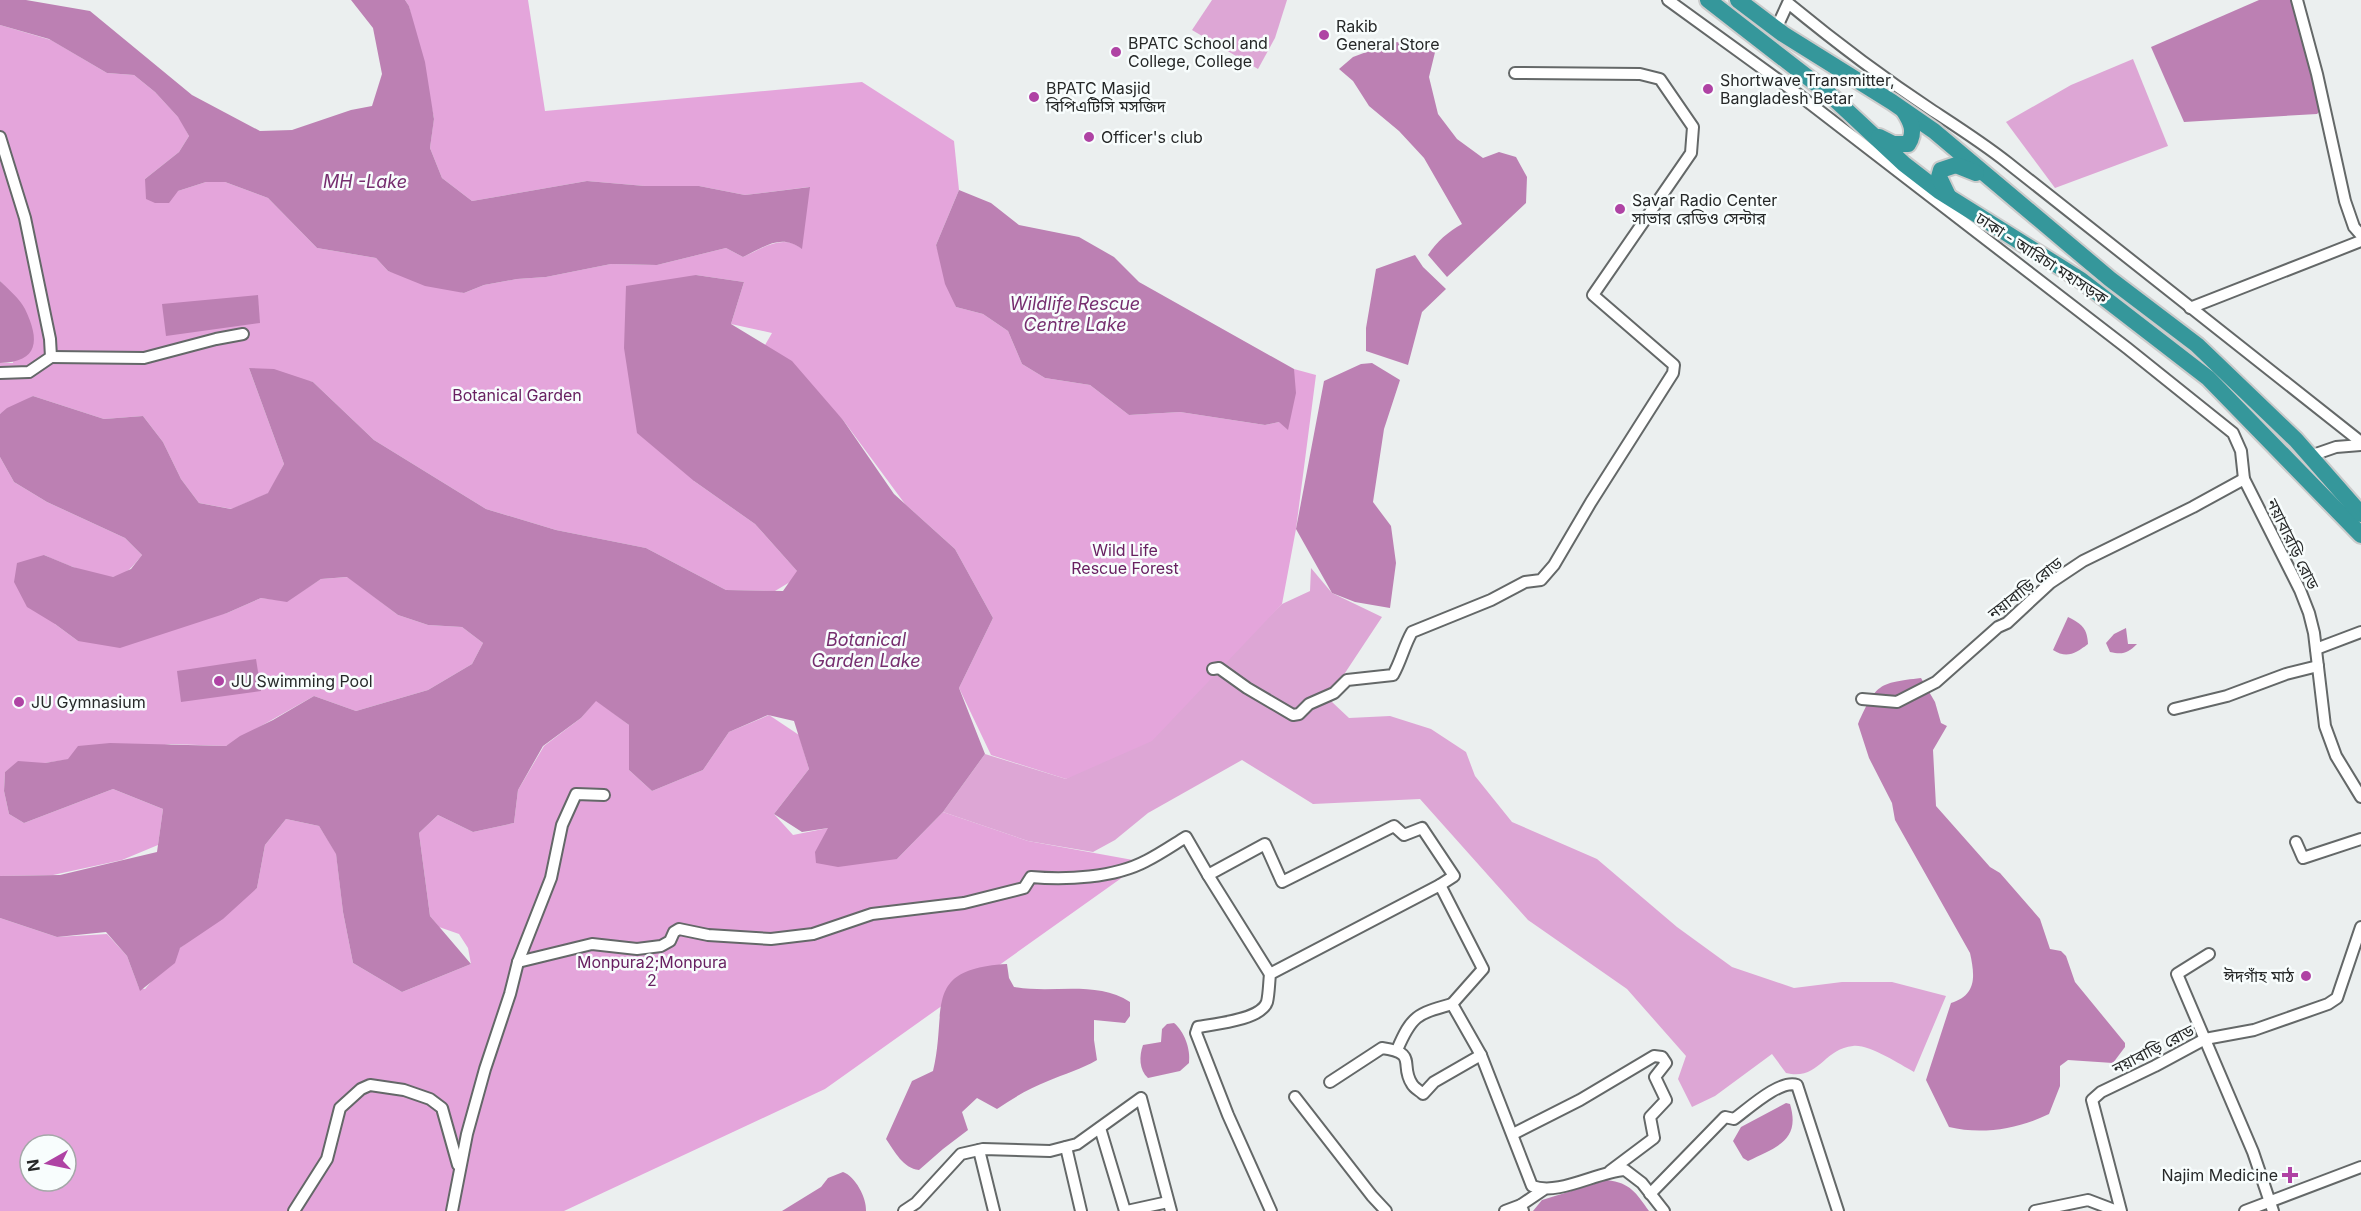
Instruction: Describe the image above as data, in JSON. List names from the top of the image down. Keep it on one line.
{"streets":{"highway":["ঢাকা - আরিচা মহাসড়ক"],"street":["নয়াবারড়ি রোড","নয়াবাড়ি রোড"]},"crossings":[["নয়াবারড়ি রোড","নয়াবাড়ি রোড"]],"water":["MH -Lake","Wildlife Rescue Centre Lake","Botanical Garden Lake"],"parks":["Botanical Garden","Wild Life Rescue Forest","Monpura2;Monpura 2"],"places":{"other":["Rakib General Store","BPATC School and College, College","Shortwave Transmitter, Bangladesh Betar","BPATC Masjid বিপিএটিসি মসজিদ","Officer's club","Savar Radio Center সাভার রেডিও সেন্টার","JU Swimming Pool","JU Gymnasium","ঈদগাঁহ মাঠ"],"health":["Najim Medicine"]},"north":"left"}
